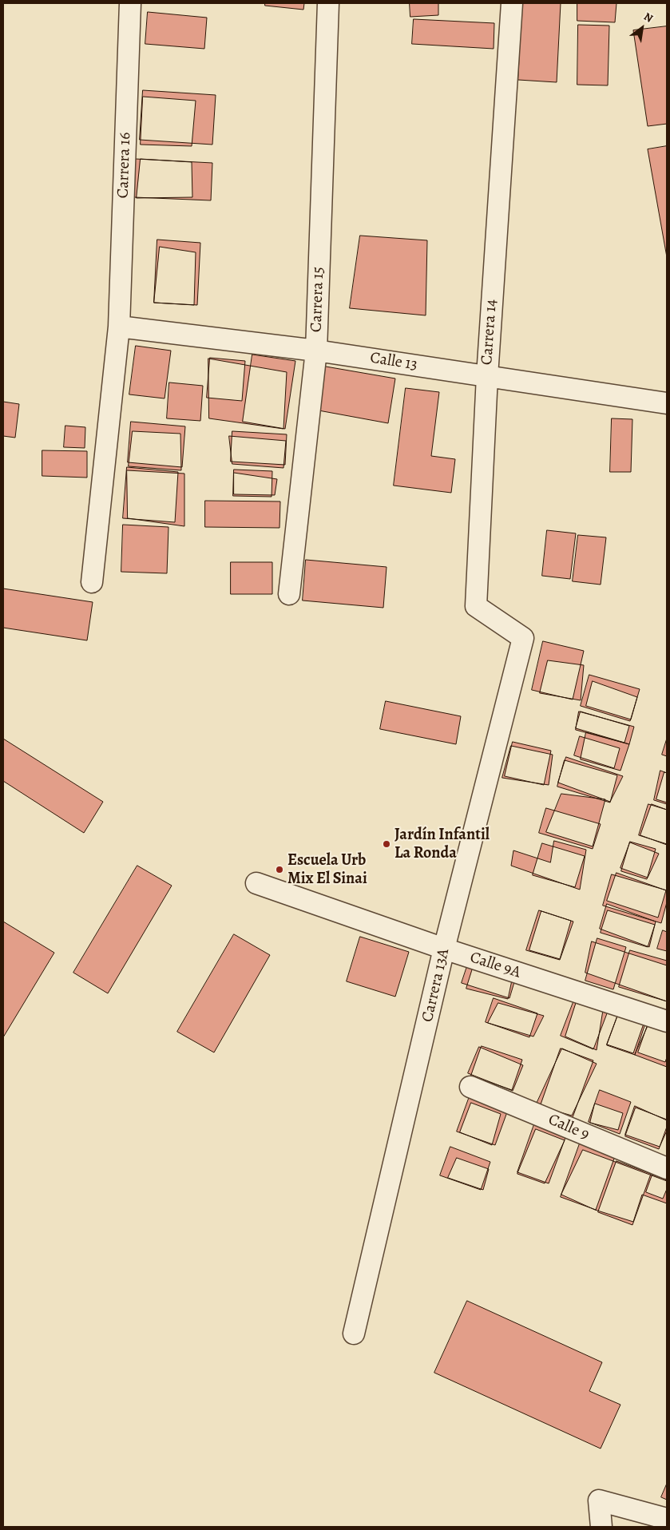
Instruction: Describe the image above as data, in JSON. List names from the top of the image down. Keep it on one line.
{"streets":{"street":["Carrera 16","Carrera 15","Carrera 14","Calle 13","Calle 9A","Carrera 13A","Calle 9"]},"crossings":[["Carrera 16","Calle 13"],["Carrera 15","Calle 13"],["Carrera 14","Calle 13"],["Carrera 14","Carrera 13A"],["Calle 9A","Carrera 13A"]],"places":["Jardín Infantil La Ronda","Escuela Urb Mix El Sinai"],"north":"top right"}
